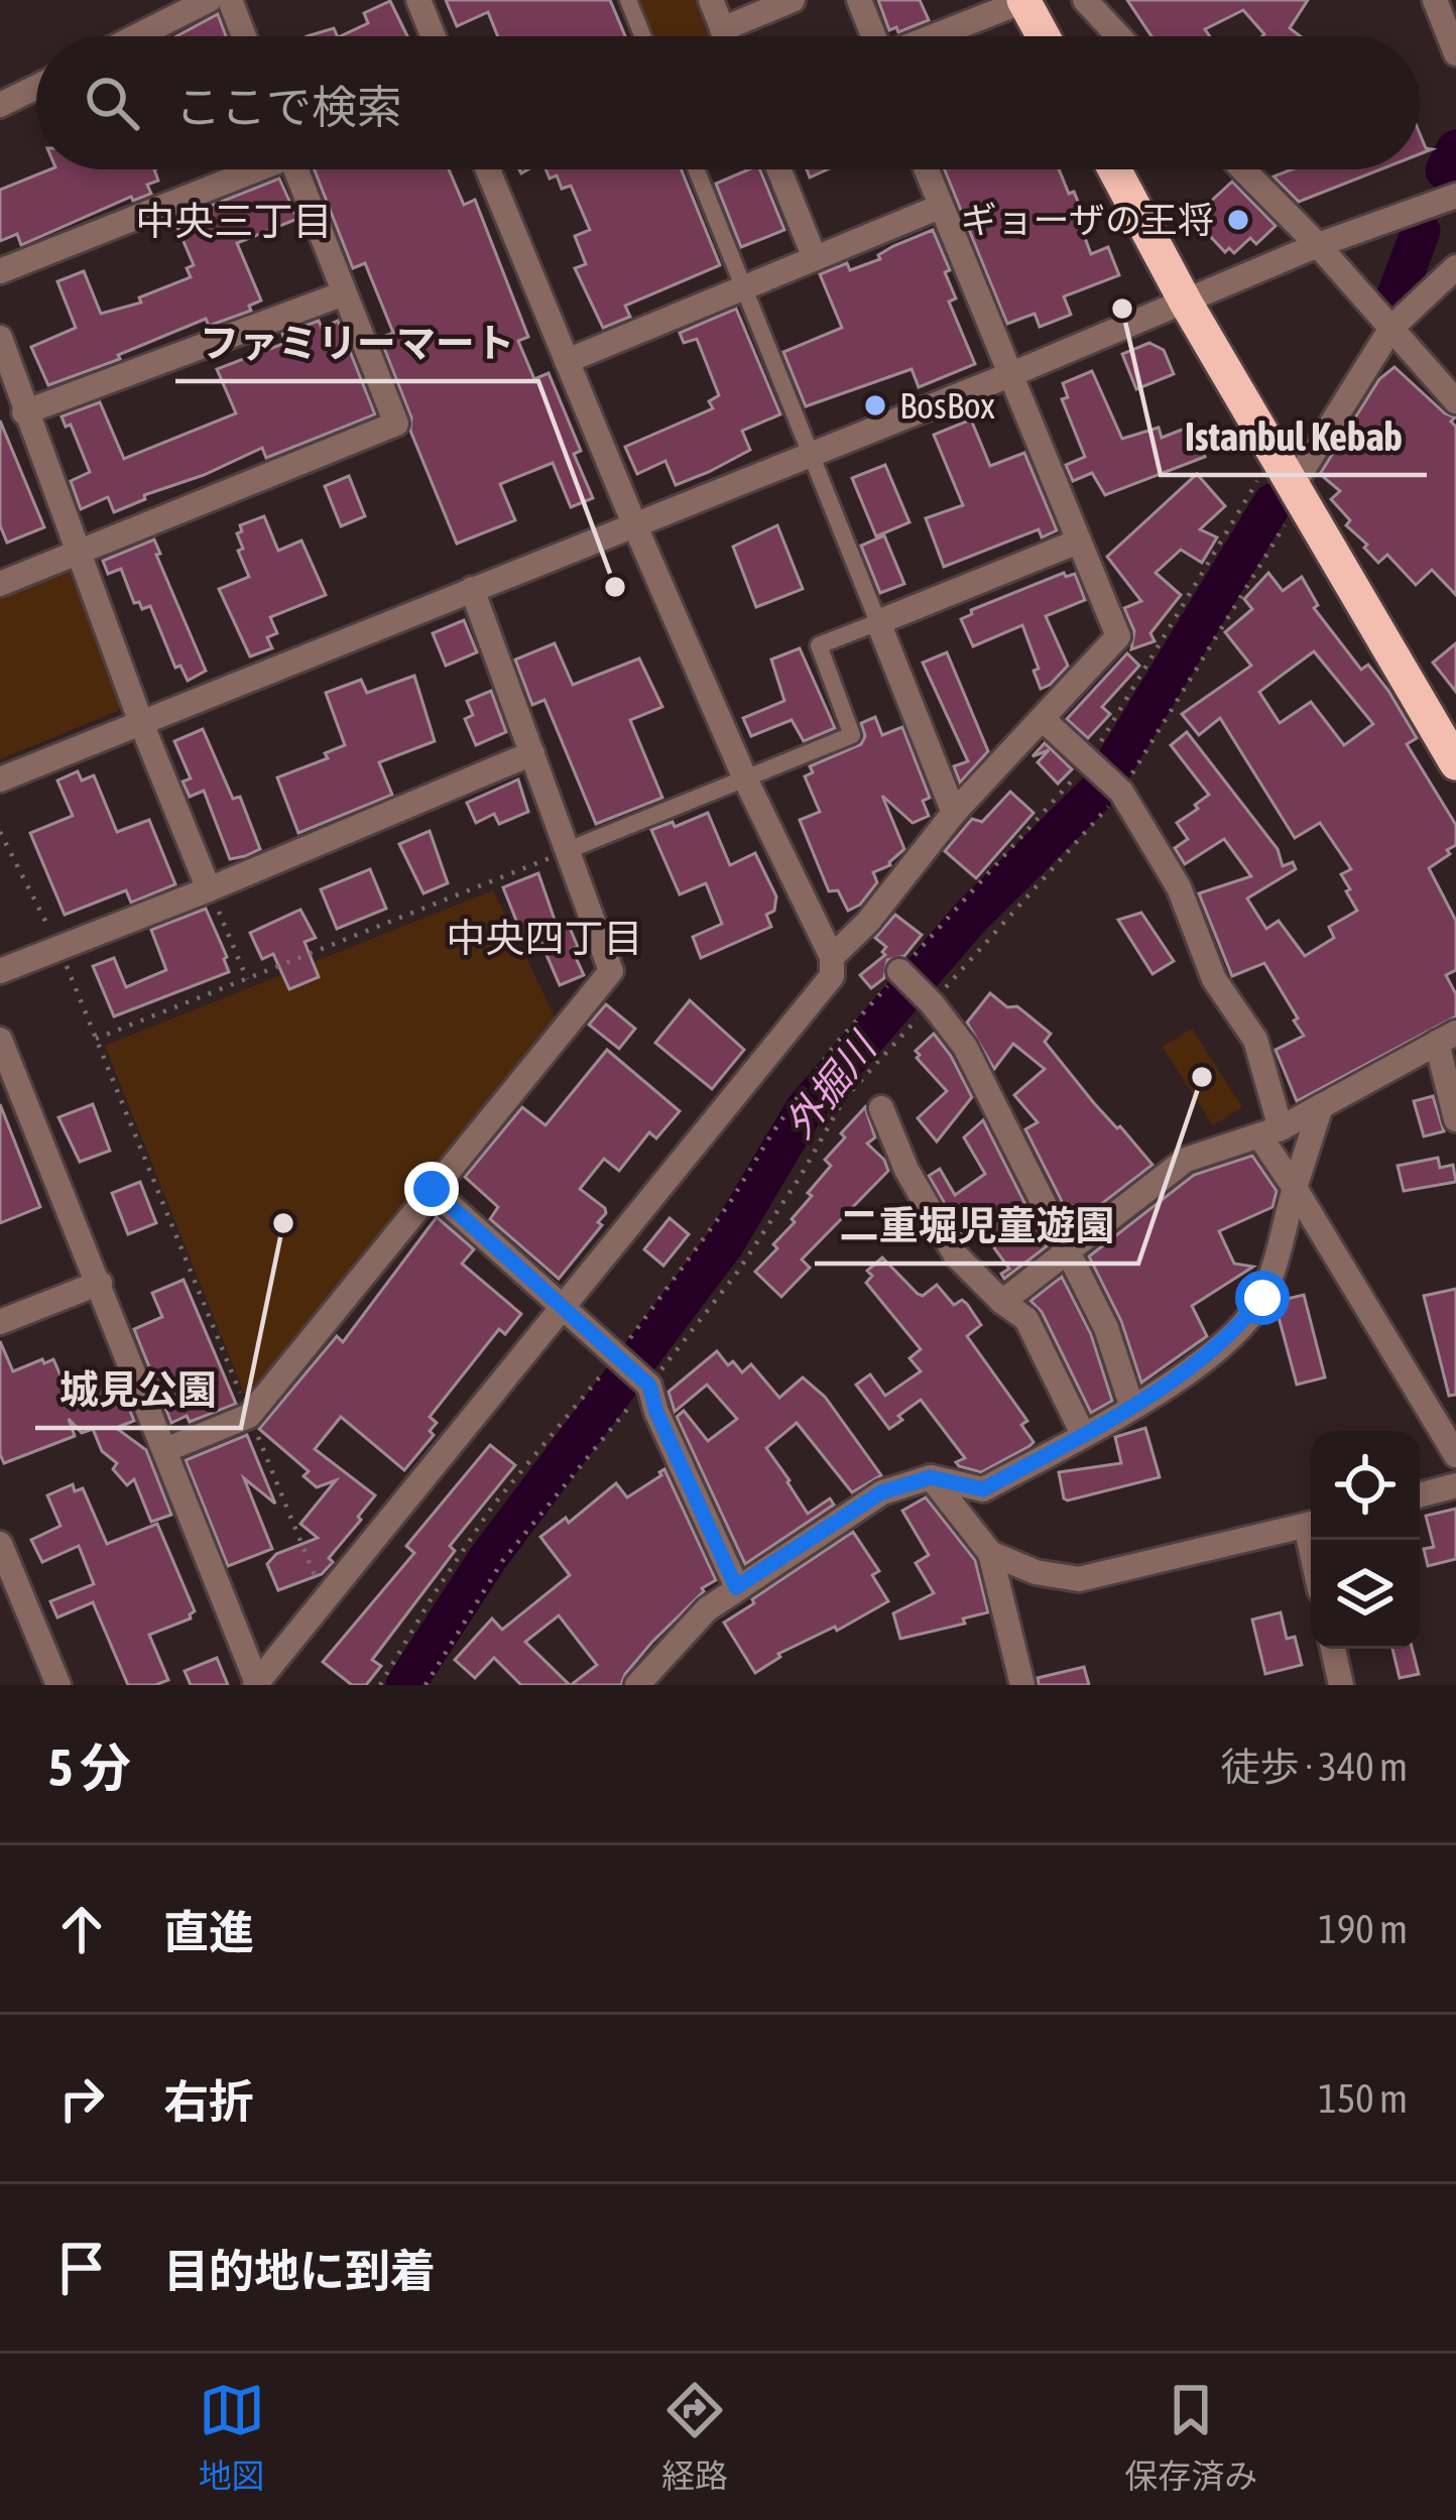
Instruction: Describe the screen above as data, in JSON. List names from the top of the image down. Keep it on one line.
{"districts":["中央三丁目","中央四丁目"],"water":["外掘川"],"places":["ギョーザの王将","Istanbul Kebab","BosBox","ファミリーマート","二重堀児童遊園","城見公園"],"page":{"search":"ここで検索","heading":["5 分","徒歩 · 340 m"],"list":[["直進","190 m"],["右折","150 m"],"目的地に到着"],"nav":["地図","経路","保存済み"]}}
